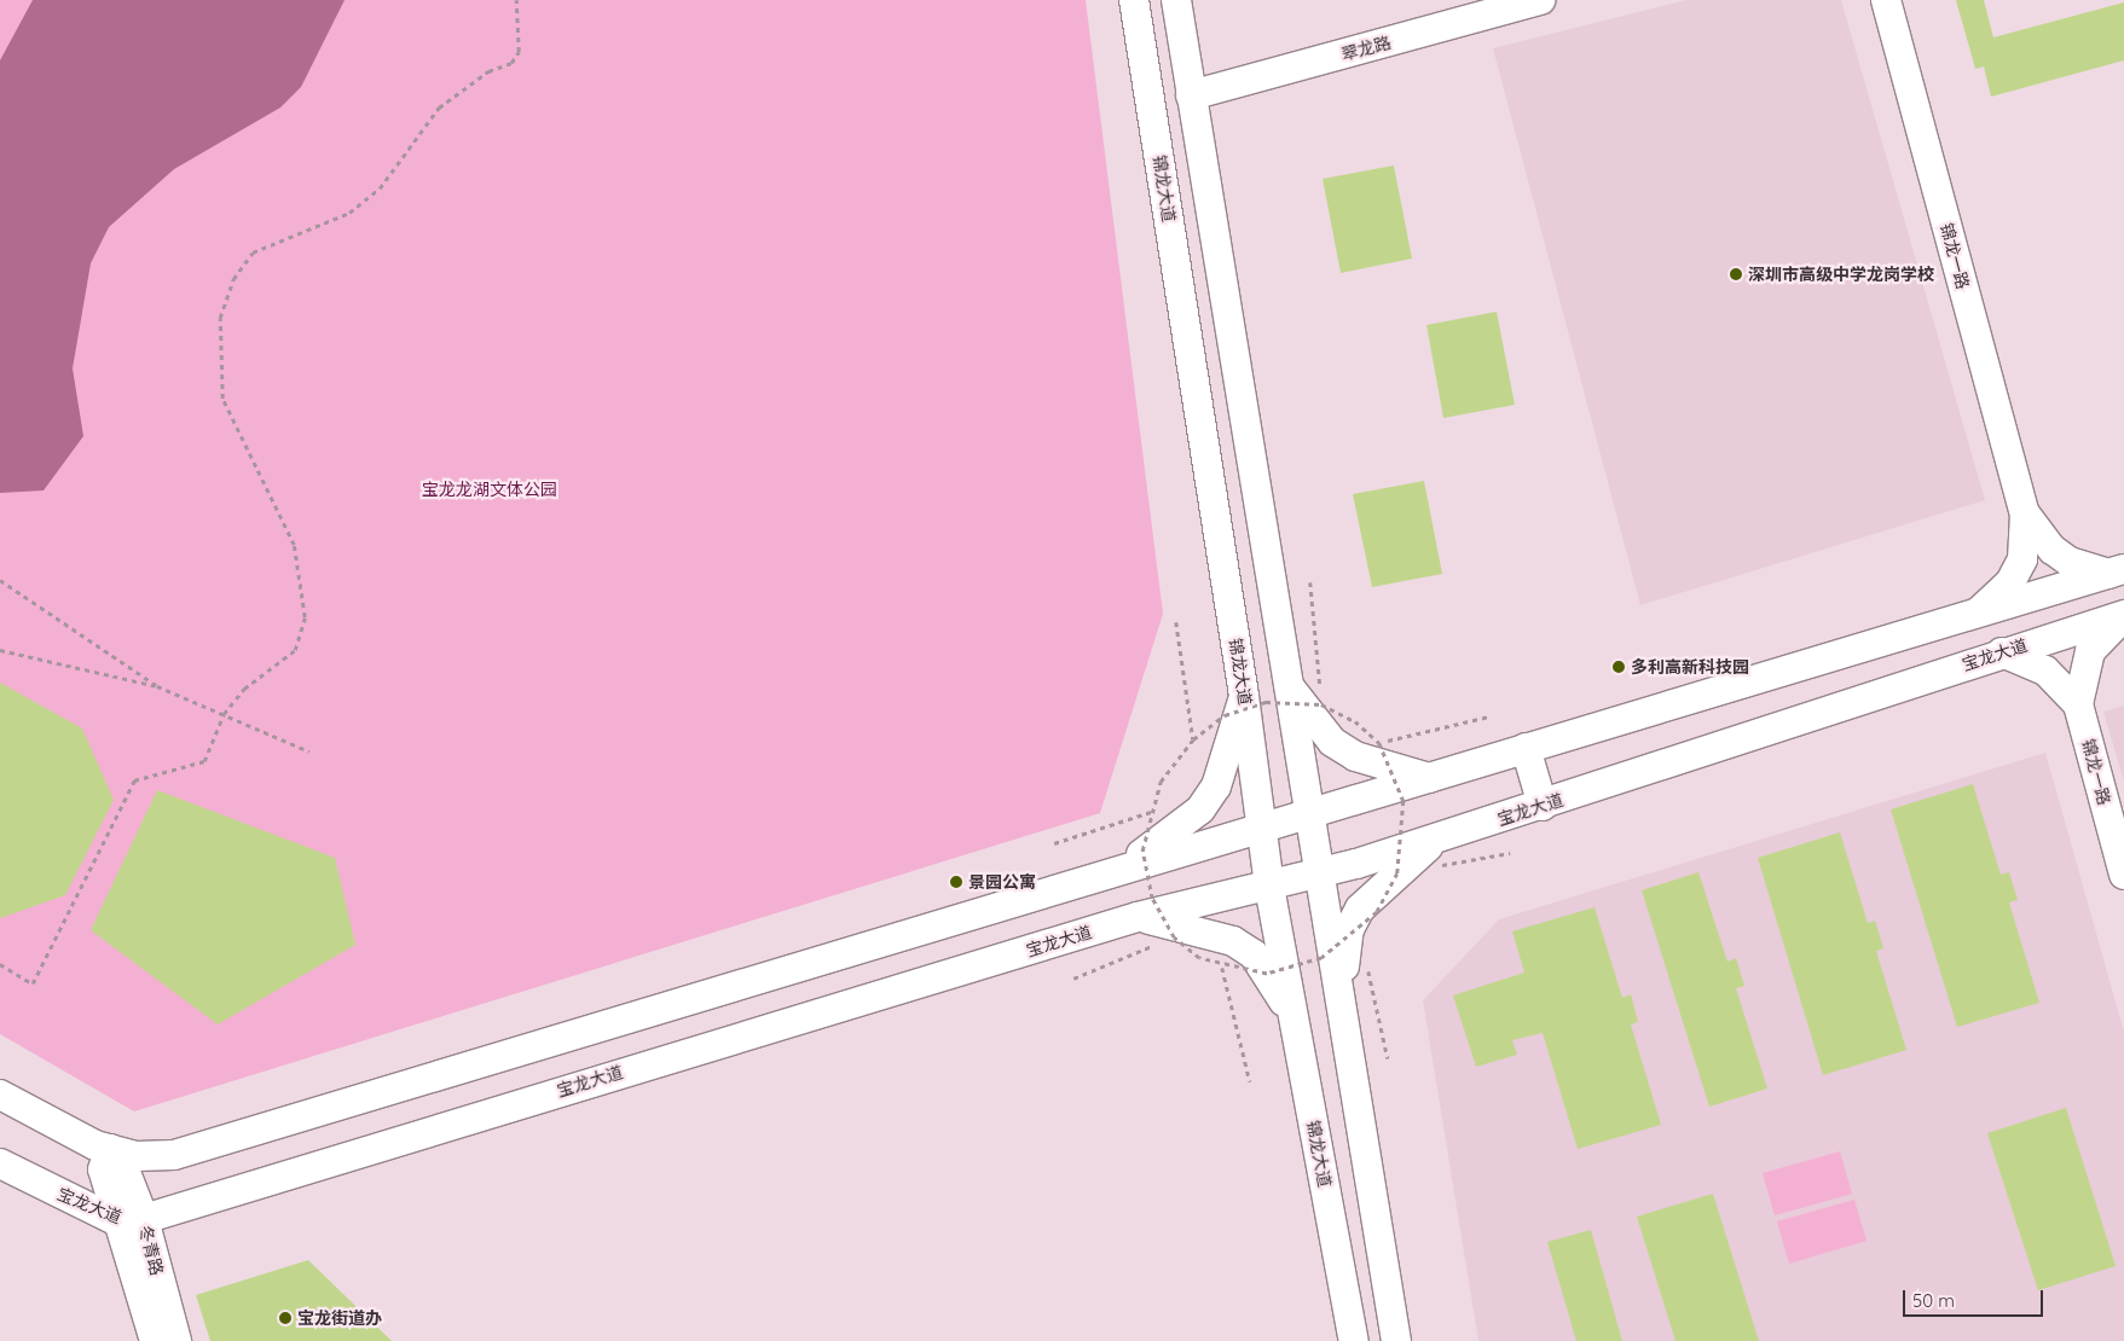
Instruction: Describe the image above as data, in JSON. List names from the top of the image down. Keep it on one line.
{"streets":{"main road":["翠龙路","锦龙大道","锦龙一路","宝龙大道","冬青路"]},"crossings":[["锦龙大道","宝龙大道"],["锦龙一路","宝龙大道"],["宝龙大道","冬青路"]],"parks":["宝龙龙湖文体公园"],"places":["深圳市高级中学龙岗学校","多利高新科技园","景园公寓","宝龙街道办"],"scale_bar":"50 m"}
